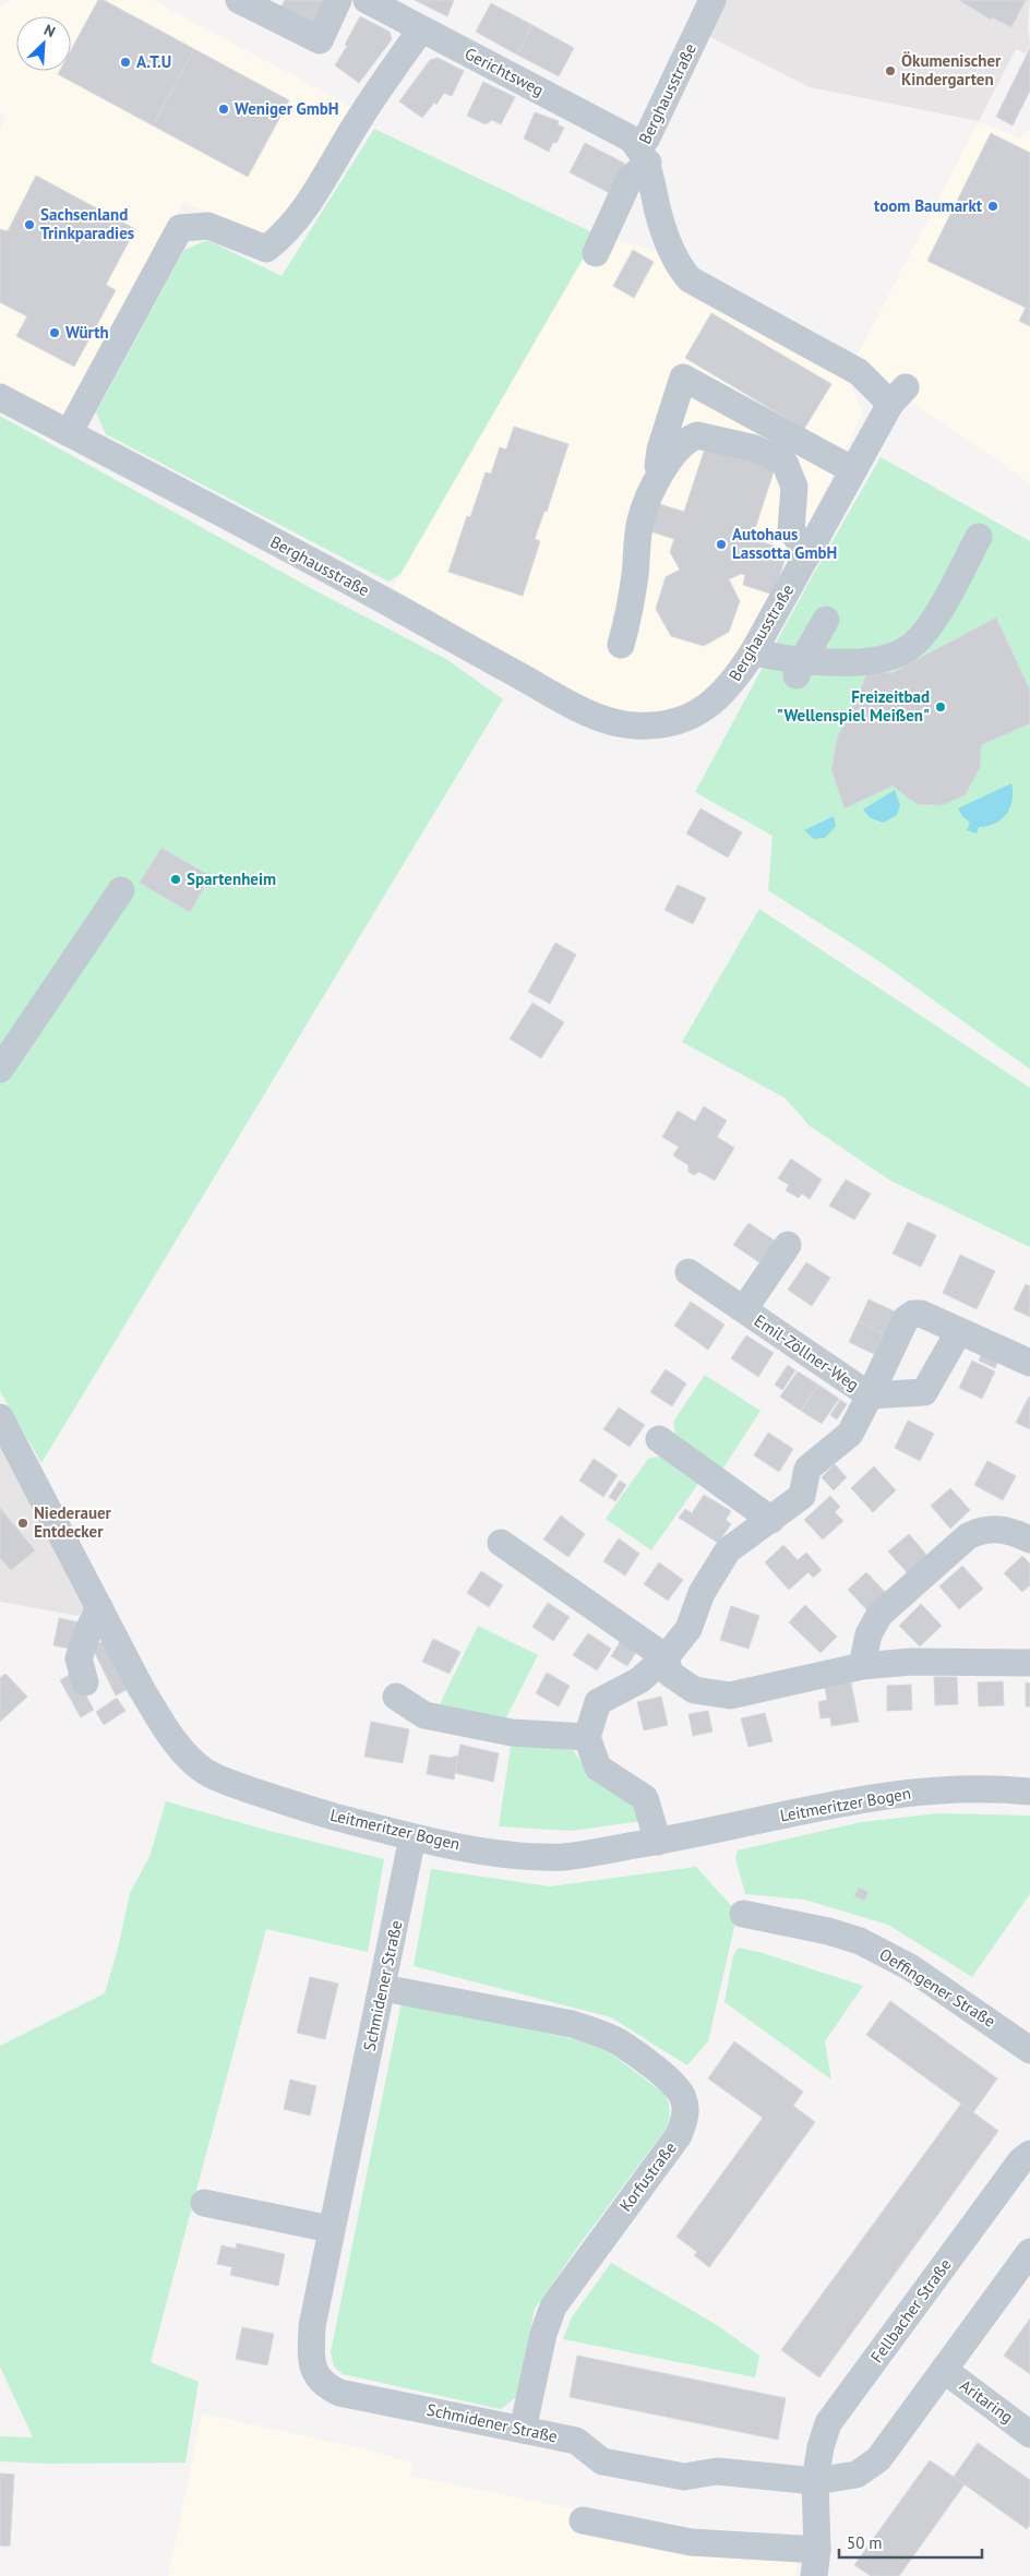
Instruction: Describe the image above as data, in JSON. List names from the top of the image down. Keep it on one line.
{"streets":{"street":["Gerichtsweg","Berghausstraße","Emil-Zöllner-Weg","Leitmeritzer Bogen","Schmidener Straße","Oeffingener Straße","Korfustraße","Fellbacher Straße","Aritaring"]},"crossings":[["Gerichtsweg","Berghausstraße"],["Leitmeritzer Bogen","Schmidener Straße"],["Schmidener Straße","Korfustraße"],["Schmidener Straße","Fellbacher Straße"]],"places":["A.T.U","Ökumenischer Kindergarten","Weniger GmbH","toom Baumarkt","Sachsenland Trinkparadies","Würth","Autohaus Lassotta GmbH","Freizeitbad \"Wellenspiel Meißen\"","Spartenheim","Niederauer Entdecker"],"scale_bar":"50 m","north":"top right"}
